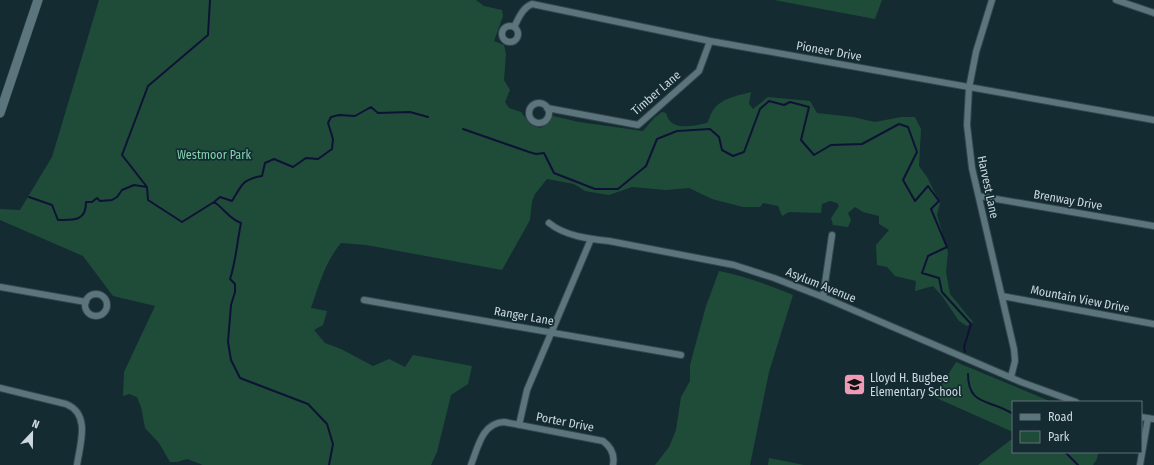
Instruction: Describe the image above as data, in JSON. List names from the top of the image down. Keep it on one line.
{"streets":{"street":["Pioneer Drive","Timber Lane","Harvest Lane","Brenway Drive","Asylum Avenue","Mountain View Drive","Ranger Lane","Porter Drive"]},"crossings":[["Pioneer Drive","Timber Lane"],["Pioneer Drive","Harvest Lane"],["Harvest Lane","Brenway Drive"],["Harvest Lane","Asylum Avenue"],["Harvest Lane","Mountain View Drive"]],"parks":["Westmoor Park"],"places":{"school or university":["Lloyd H. Bugbee Elementary School"]},"legend":["Road","Park"],"north":"top"}
